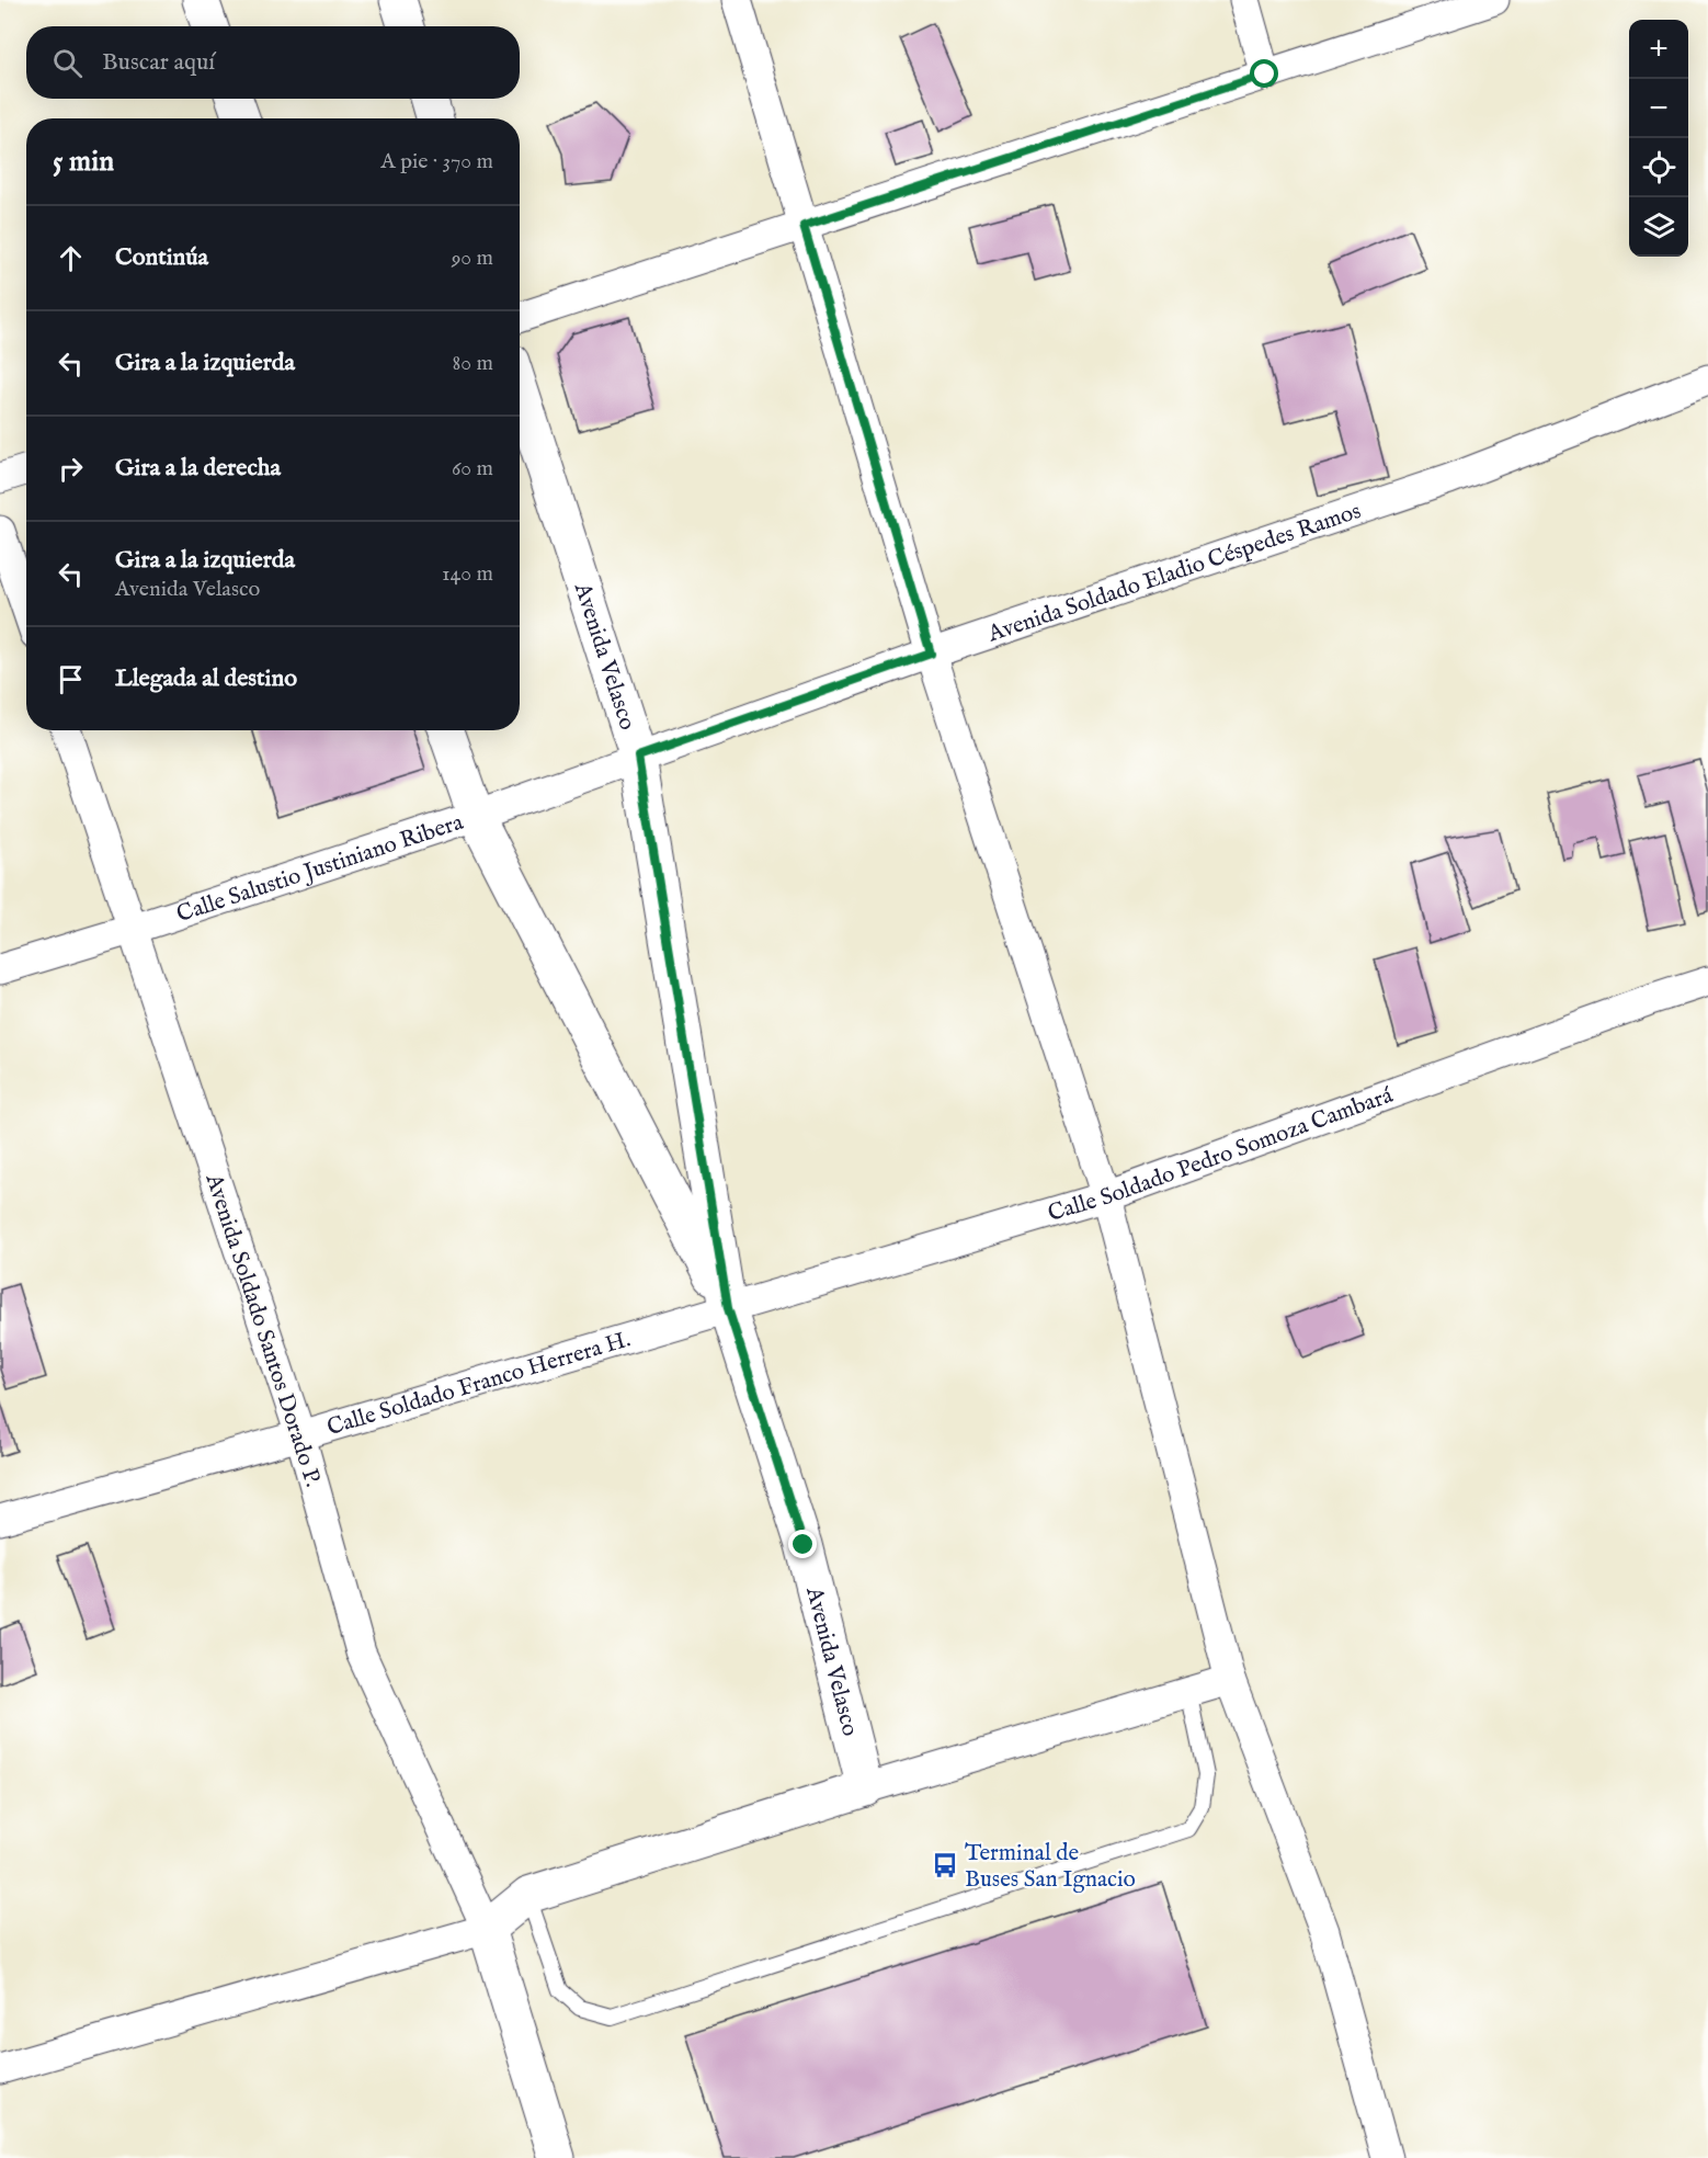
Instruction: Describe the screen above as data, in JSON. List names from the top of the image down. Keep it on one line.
{"streets":{"street":["Avenida Soldado Eladio Céspedes Ramos","Avenida Velasco","Calle Salustio Justiniano Ribera","Calle Soldado Pedro Somoza Cambará","Avenida Soldado Santos Dorado P.","Calle Soldado Franco Herrera H."]},"crossings":[["Avenida Soldado Eladio Céspedes Ramos","Avenida Velasco"],["Avenida Soldado Eladio Céspedes Ramos","Calle Salustio Justiniano Ribera"],["Avenida Velasco","Calle Salustio Justiniano Ribera"],["Avenida Velasco","Calle Soldado Pedro Somoza Cambará"],["Avenida Velasco","Calle Soldado Franco Herrera H."],["Calle Salustio Justiniano Ribera","Avenida Soldado Santos Dorado P."],["Calle Soldado Pedro Somoza Cambará","Calle Soldado Franco Herrera H."],["Avenida Soldado Santos Dorado P.","Calle Soldado Franco Herrera H."]],"places":{"bus stop":["Terminal de Buses San Ignacio"]},"page":{"map_buttons":["+","−"],"search":"Buscar aquí","heading":["5 min","A pie · 370 m"],"list":[["Continúa","90 m"],["Gira a la izquierda","80 m"],["Gira a la derecha","60 m"],["Gira a la izquierda","Avenida Velasco","140 m"],"Llegada al destino"]}}
